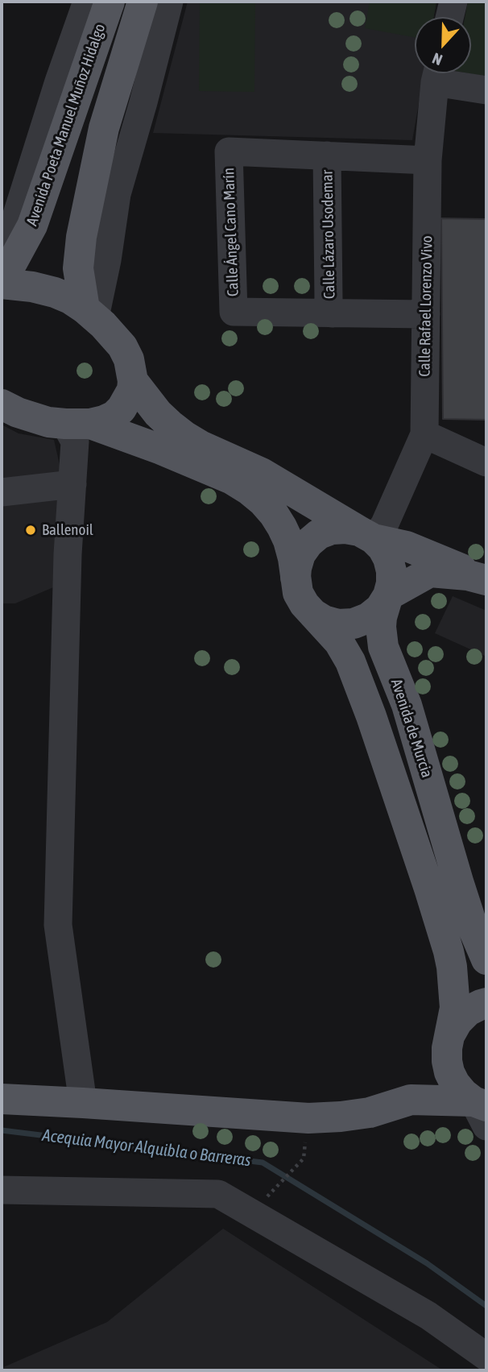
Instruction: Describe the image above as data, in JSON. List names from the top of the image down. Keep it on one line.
{"streets":{"main road":["Avenida Poeta Manuel Muñoz Hidalgo","Avenida de Murcia"],"street":["Calle Ángel Cano Marín","Calle Lázaro Usodemar","Calle Rafael Lorenzo Vivo"]},"crossings":[["Calle Ángel Cano Marín","Calle Lázaro Usodemar"],["Calle Rafael Lorenzo Vivo","Avenida de Murcia"]],"water":["Acequia Mayor Alquibla o Barreras"],"places":["Ballenoil"],"north":"bottom"}
